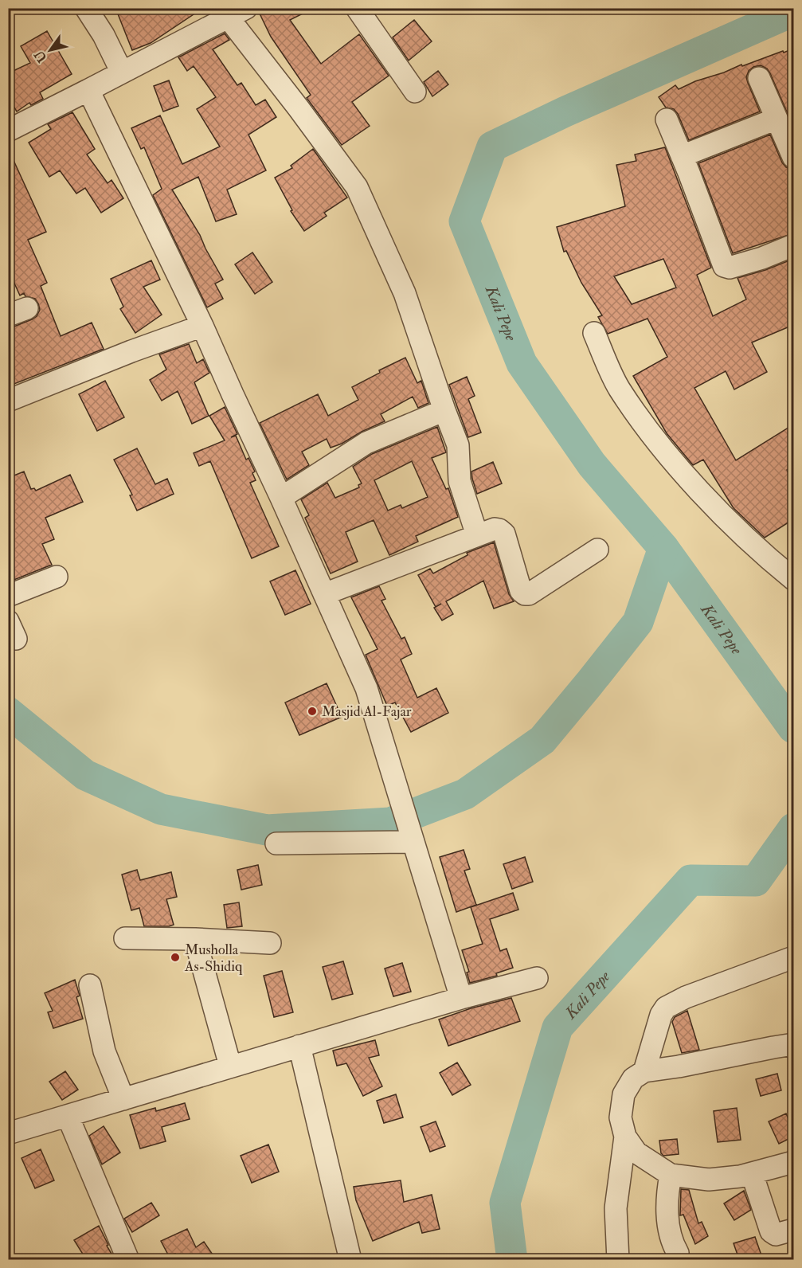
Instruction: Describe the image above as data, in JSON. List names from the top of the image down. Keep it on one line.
{"water":["Kali Pepe"],"places":["Masjid Al-Fajar","Musholla As-Shidiq"],"north":"bottom left"}
